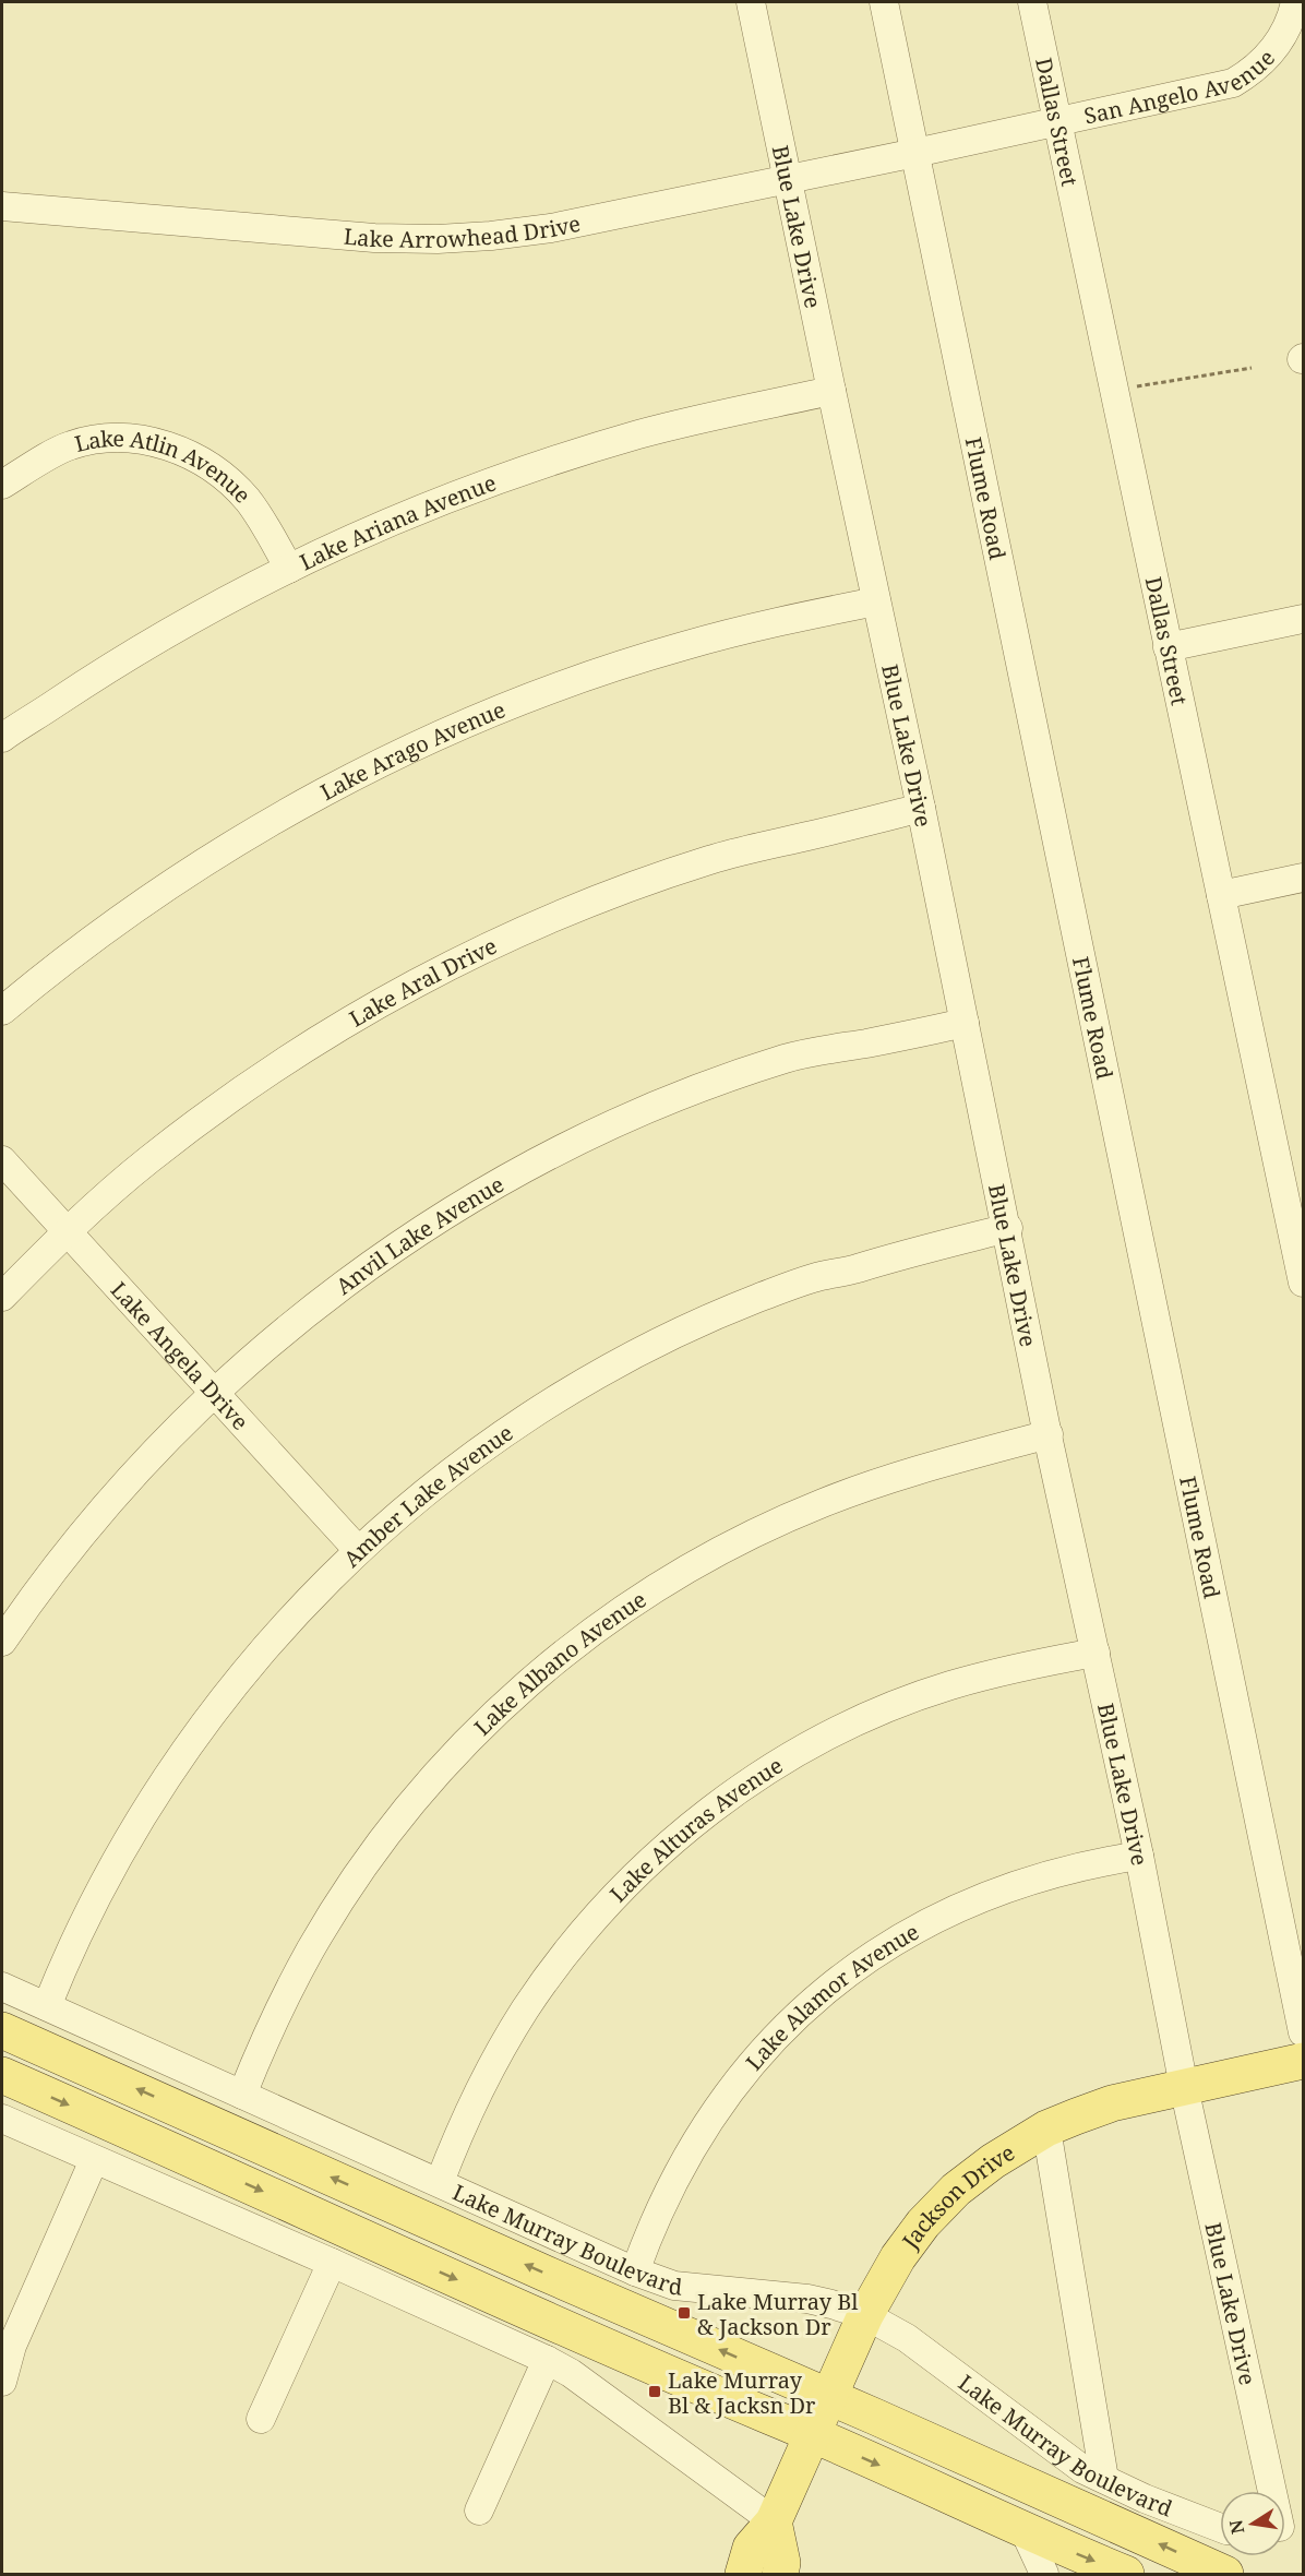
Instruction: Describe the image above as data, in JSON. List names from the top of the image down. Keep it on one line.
{"streets":{"main road":["Jackson Drive","Lake Murray Boulevard"],"street":["San Angelo Avenue","Dallas Street","Blue Lake Drive","Lake Arrowhead Drive","Lake Atlin Avenue","Flume Road","Lake Ariana Avenue","Lake Arago Avenue","Lake Aral Drive","Anvil Lake Avenue","Lake Angela Drive","Amber Lake Avenue","Lake Albano Avenue","Lake Alturas Avenue","Lake Alamor Avenue"]},"crossings":[["San Angelo Avenue","Dallas Street"],["San Angelo Avenue","Lake Arrowhead Drive"],["San Angelo Avenue","Flume Road"],["Blue Lake Drive","Lake Arrowhead Drive"],["Blue Lake Drive","Lake Ariana Avenue"],["Blue Lake Drive","Lake Arago Avenue"],["Blue Lake Drive","Lake Aral Drive"],["Blue Lake Drive","Anvil Lake Avenue"],["Blue Lake Drive","Amber Lake Avenue"],["Blue Lake Drive","Lake Albano Avenue"],["Blue Lake Drive","Lake Alturas Avenue"],["Blue Lake Drive","Lake Alamor Avenue"],["Blue Lake Drive","Jackson Drive"],["Lake Arrowhead Drive","Flume Road"],["Lake Atlin Avenue","Lake Ariana Avenue"],["Lake Aral Drive","Lake Angela Drive"],["Anvil Lake Avenue","Lake Angela Drive"],["Lake Angela Drive","Amber Lake Avenue"],["Amber Lake Avenue","Lake Murray Boulevard"],["Lake Albano Avenue","Lake Murray Boulevard"],["Lake Alturas Avenue","Lake Murray Boulevard"],["Lake Alamor Avenue","Lake Murray Boulevard"],["Jackson Drive","Lake Murray Boulevard"]],"places":{"transit":["Lake Murray Bl & Jackson Dr","Lake Murray Bl & Jacksn Dr"]},"north":"left"}
